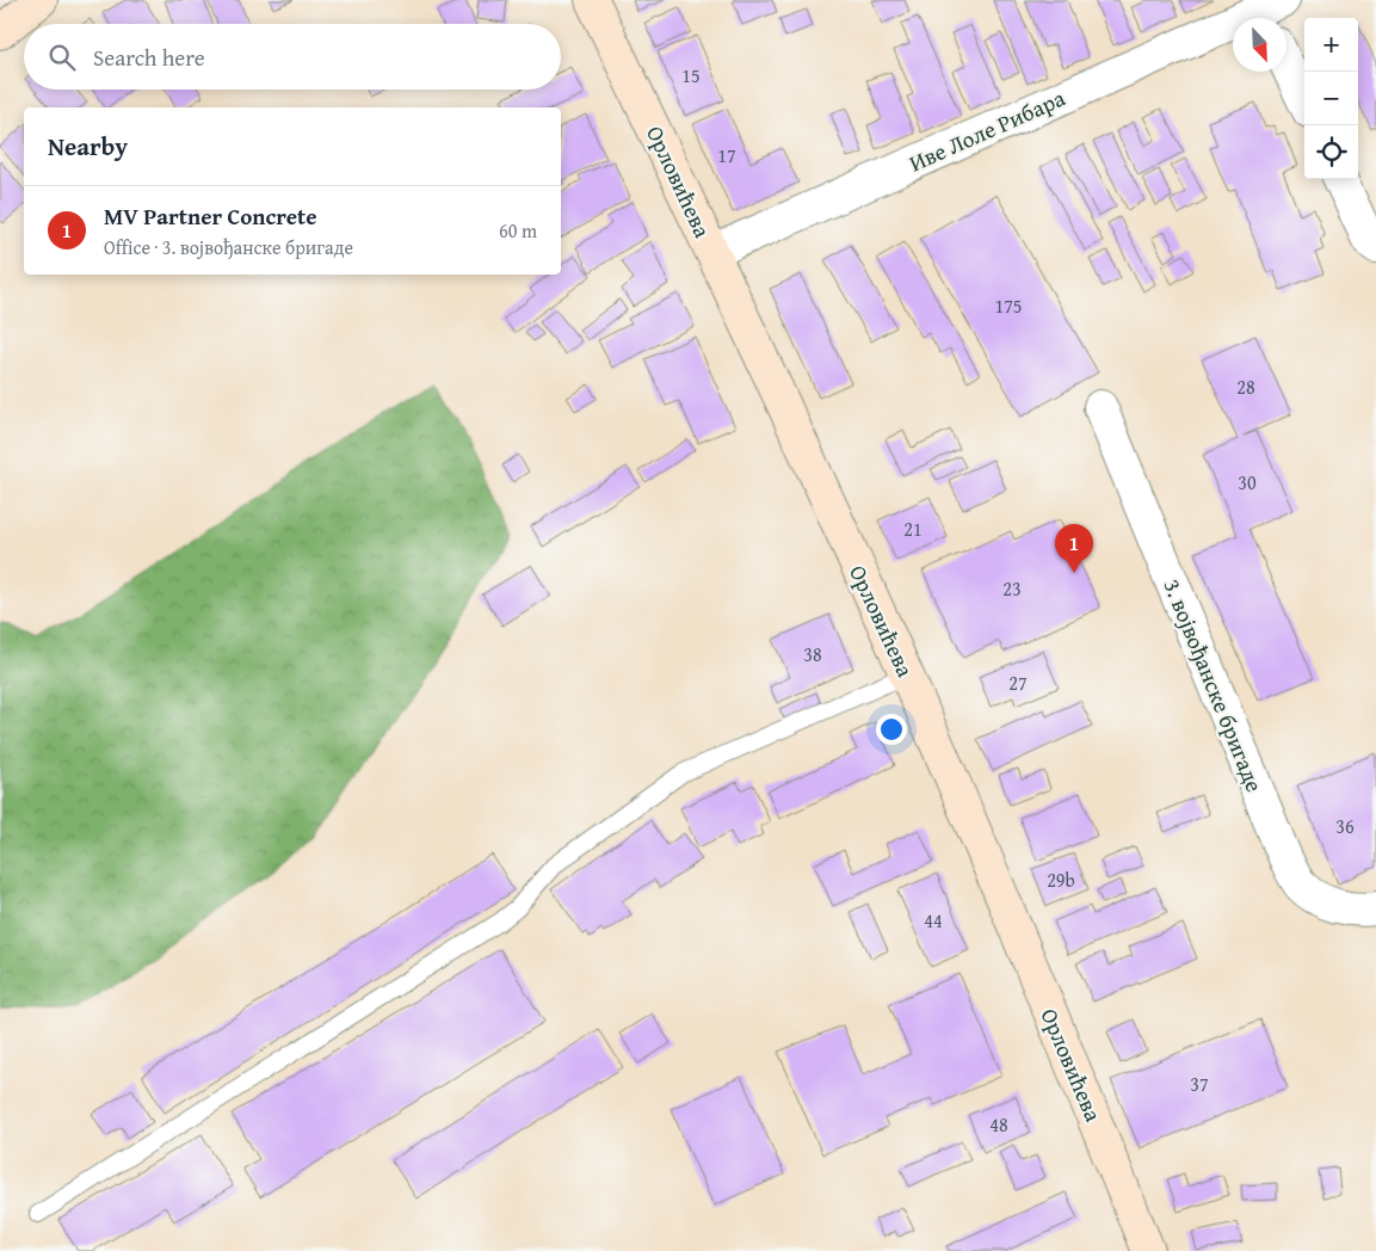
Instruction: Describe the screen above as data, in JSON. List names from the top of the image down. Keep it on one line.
{"streets":{"street":["Иве Лоле Рибара","Орловићева","3. војвођанске бригаде"]},"crossings":[["Иве Лоле Рибара","Орловићева"]],"house_numbers":["15","17","175","28","30","21","23","38","27","36","29b","44","37","48"],"north":"bottom right","page":{"map_buttons":["+","−"],"search":"Search here","heading":"Nearby","list":[{"mark":"1","name":"MV Partner Concrete","note":"Office · 3. војвођанске бригаде","value":"60 m"}],"pins":"1"}}
